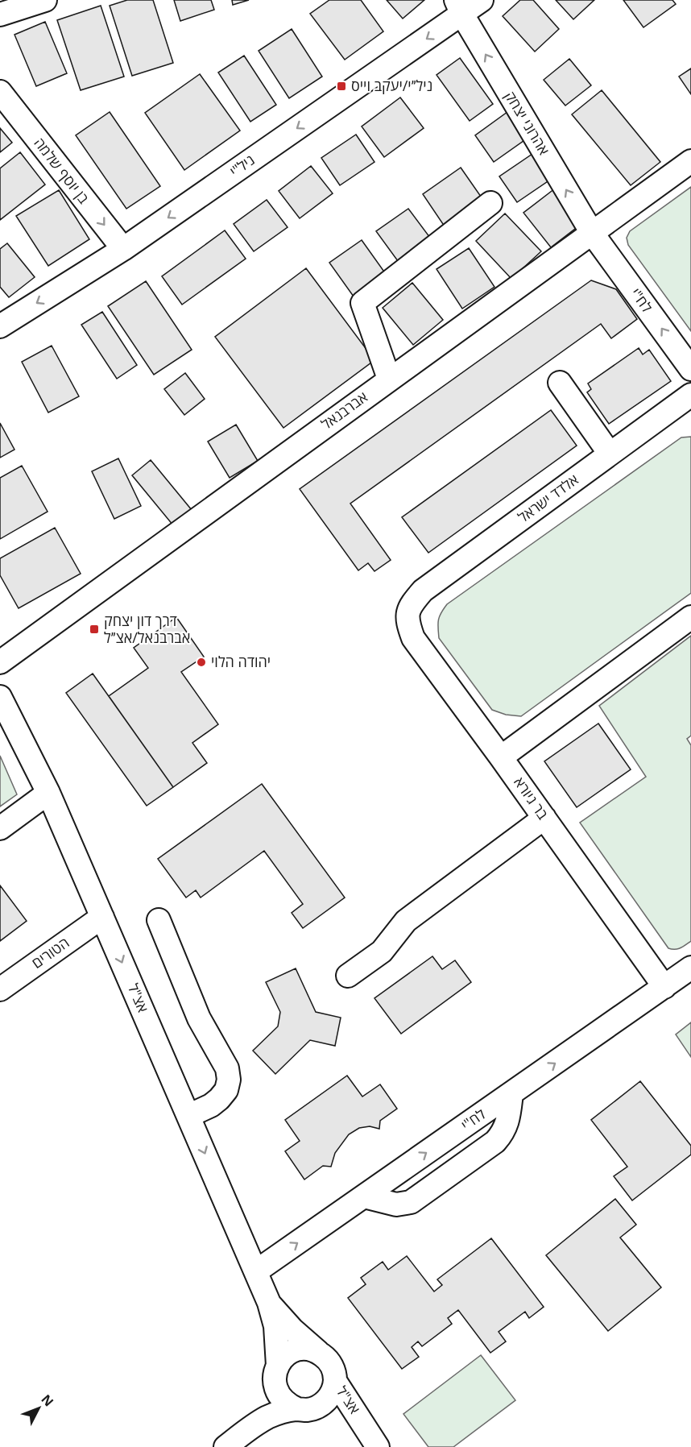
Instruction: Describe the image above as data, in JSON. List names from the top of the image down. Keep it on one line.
{"streets":{"street":["אהרוני יצחק","ניל\"י","בן יוסף שלמה","לח\"י","אברבנאל","אלדד ישראל","בר גיורא","הטורים","אצ\"ל"]},"crossings":[["אהרוני יצחק","ניל\"י"],["אהרוני יצחק","לח\"י"],["אהרוני יצחק","אברבנאל"],["ניל\"י","בן יוסף שלמה"],["לח\"י","אברבנאל"],["לח\"י","בר גיורא"],["לח\"י","אצ\"ל"],["אלדד ישראל","בר גיורא"],["הטורים","אצ\"ל"]],"one_way":["אהרוני יצחק","ניל\"י","בן יוסף שלמה","אצ\"ל"],"places":{"transit":["ניל״י/יעקב וייס","דרך דון יצחק אברבנאל/אצ״ל"],"other":["יהודה הלוי"]},"north":"top right"}
